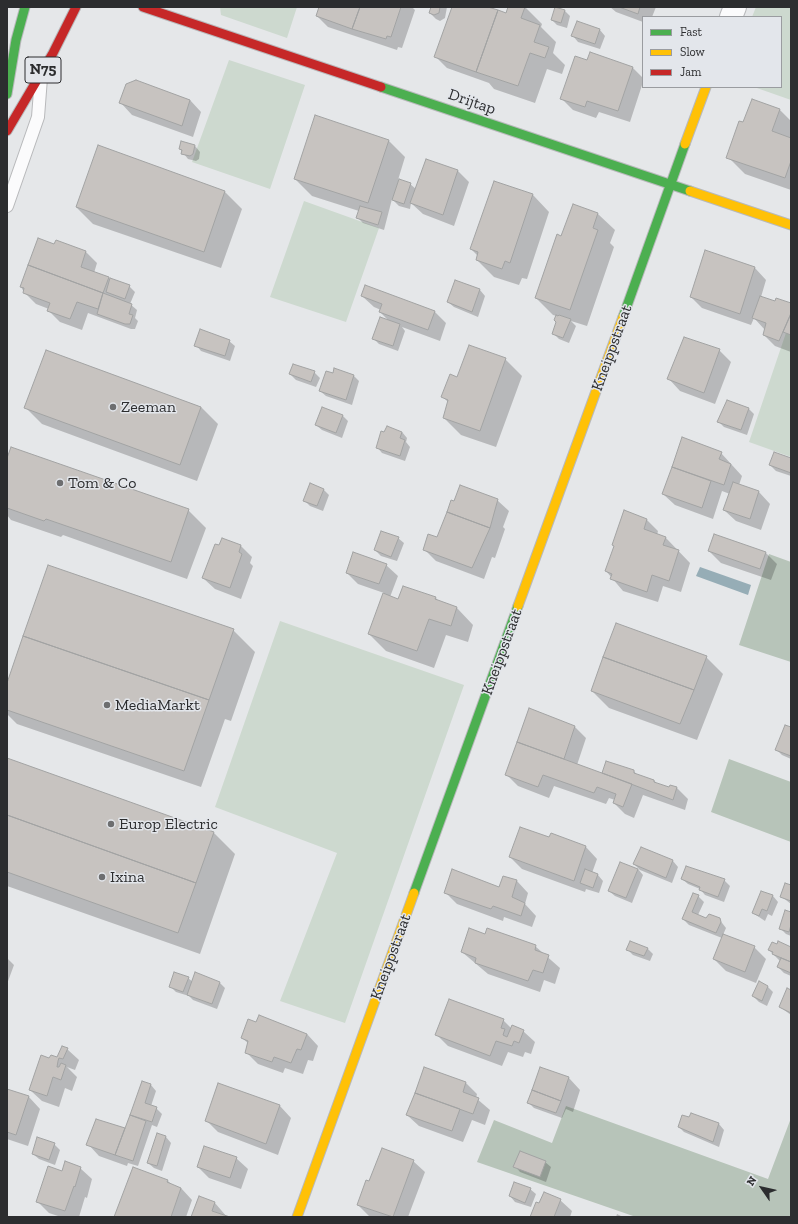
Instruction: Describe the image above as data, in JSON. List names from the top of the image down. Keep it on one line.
{"streets":{"street":["N75","Drijtap","Kneippstraat"]},"crossings":[["Drijtap","Kneippstraat"]],"places":["Zeeman","Tom & Co","MediaMarkt","Europ Electric","Ixina"],"legend":["Fast","Slow","Jam"],"north":"top left"}
